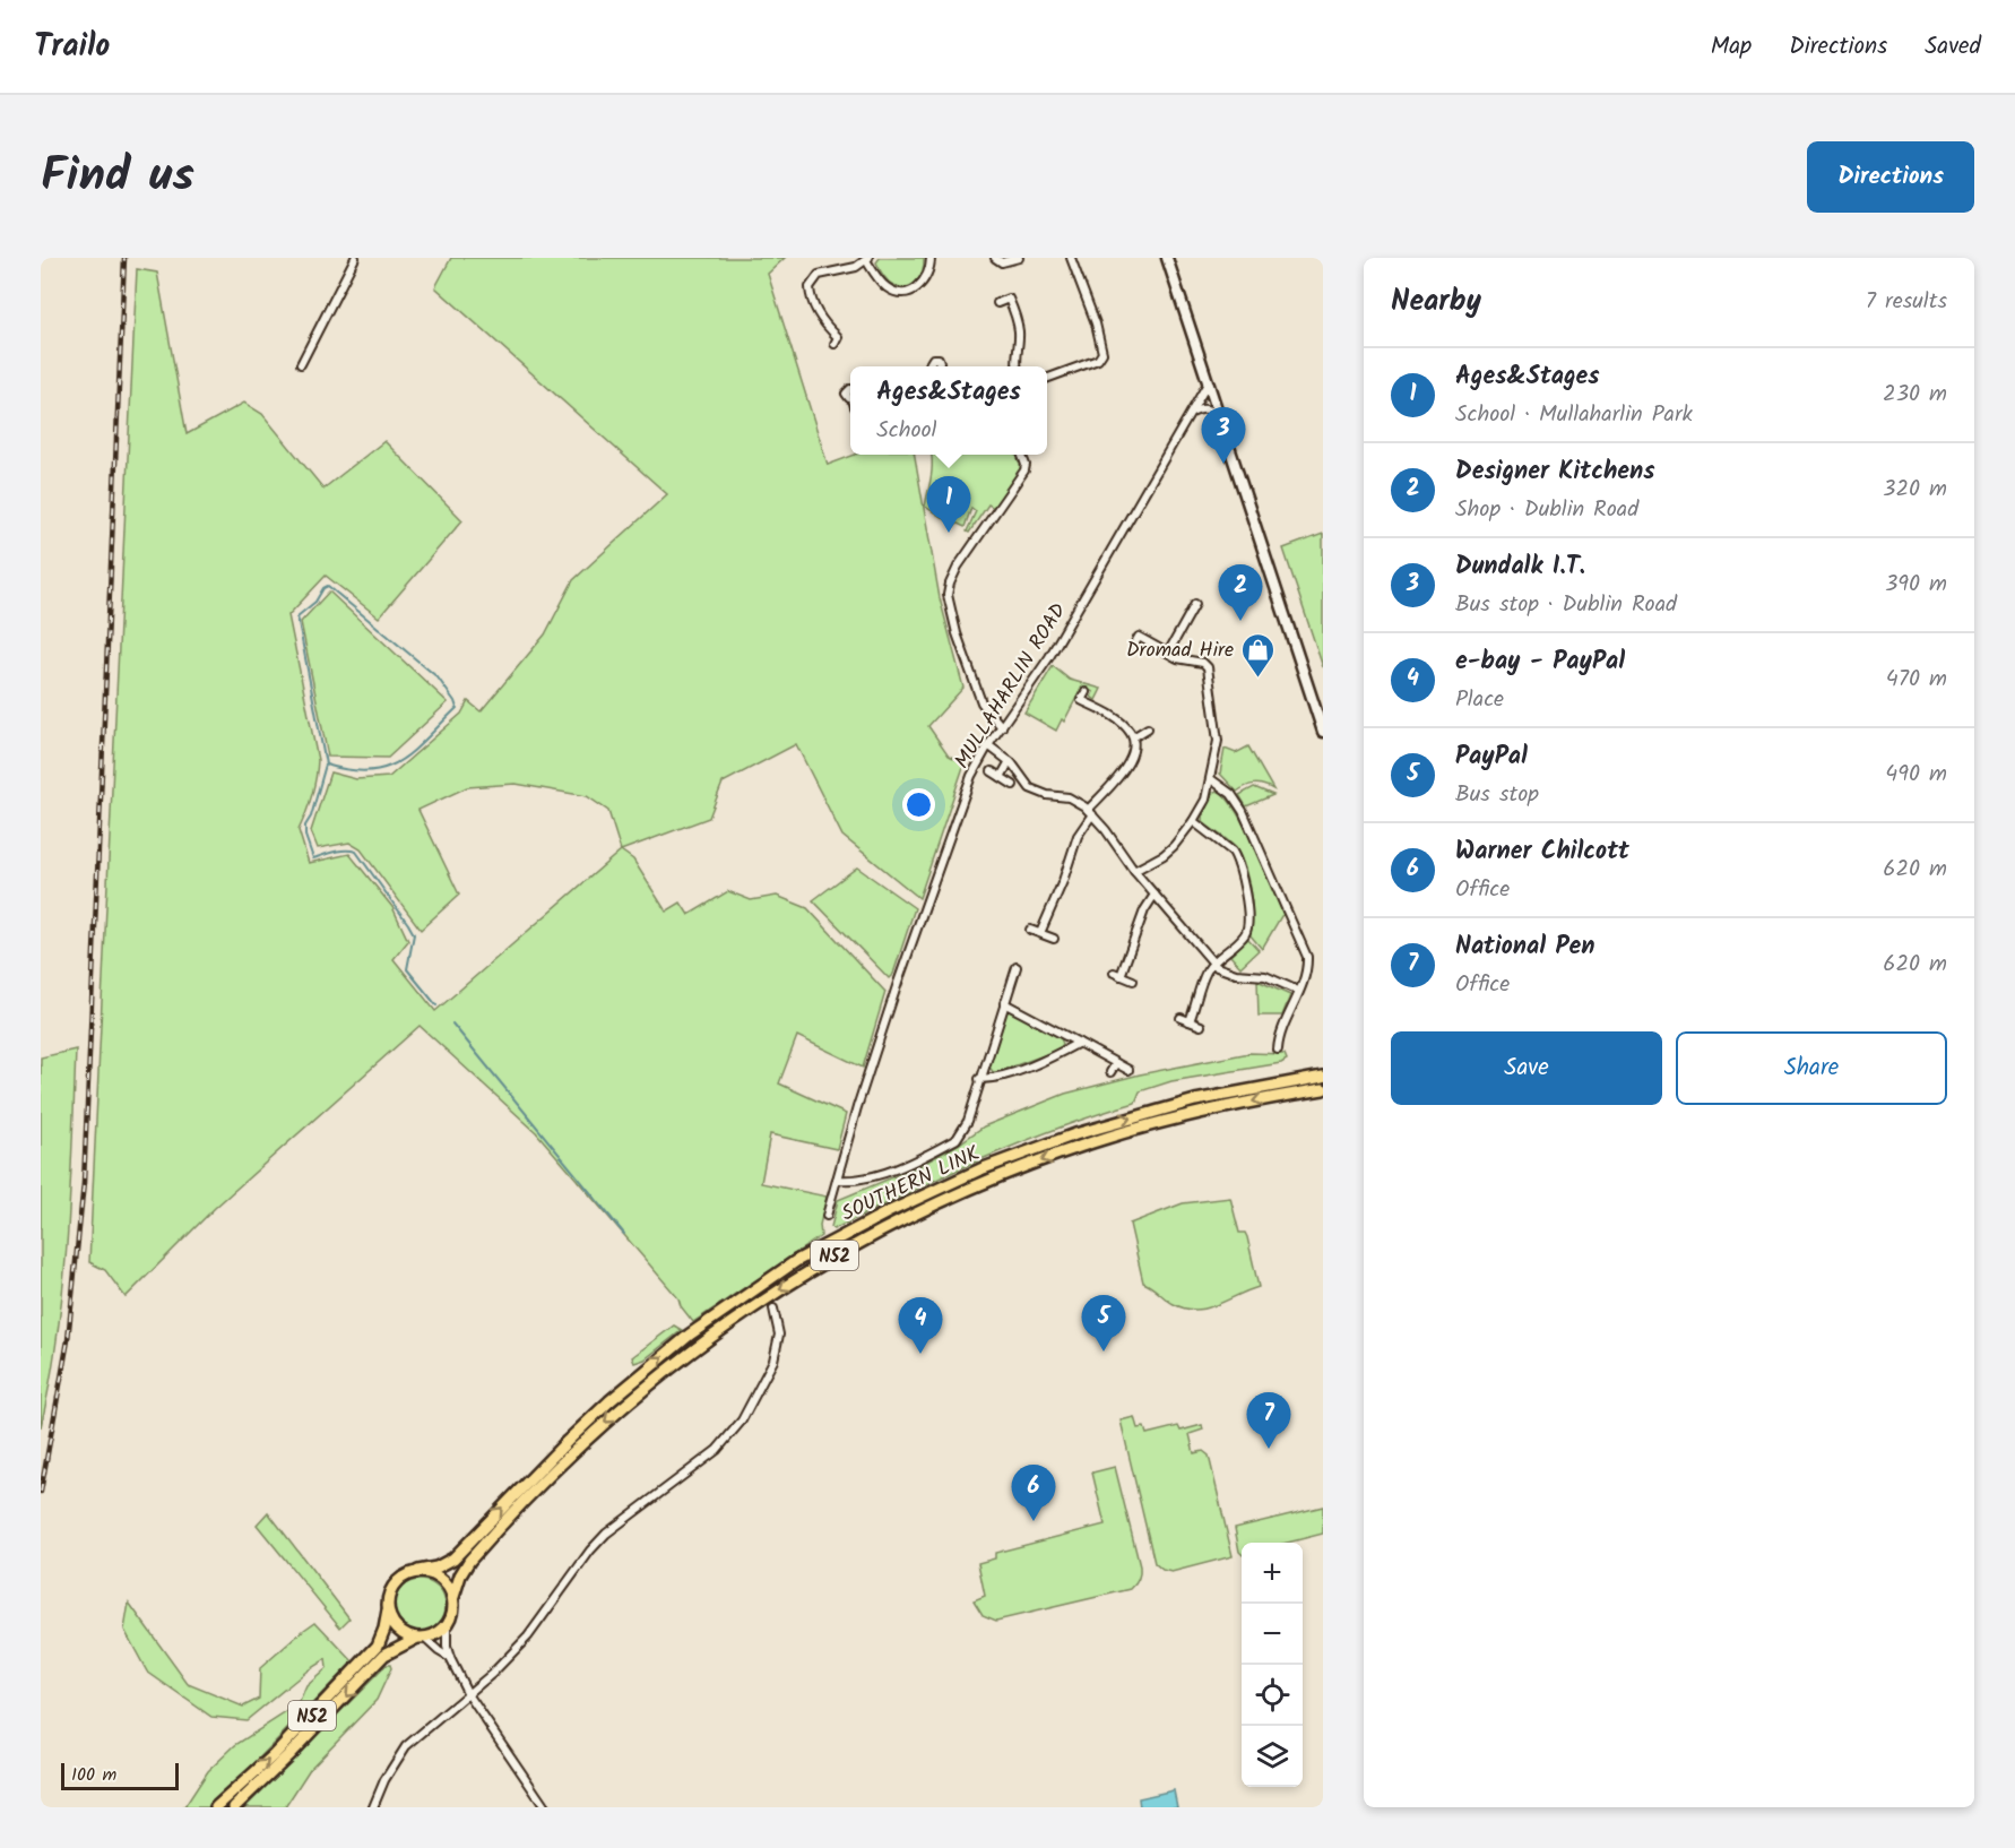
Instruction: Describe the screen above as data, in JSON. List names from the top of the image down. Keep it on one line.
{"streets":{"main road":["SOUTHERN LINK","N52"],"street":["MULLAHARLIN ROAD"]},"crossings":[["SOUTHERN LINK","N52"]],"places":{"shop":["Dromad Hire"]},"scale_bar":"100 m","page":{"header":"Trailo","nav":["Map","Directions","Saved"],"title":"Find us","buttons":["Directions",["Save","Share"]],"heading":["Nearby","7 results"],"list":[{"mark":"1","name":"Ages&Stages","note":"School · Mullaharlin Park","value":"230 m"},{"mark":"2","name":"Designer Kitchens","note":"Shop · Dublin Road","value":"320 m"},{"mark":"3","name":"Dundalk I.T.","note":"Bus stop · Dublin Road","value":"390 m"},{"mark":"4","name":"e-bay - PayPal","note":"Place","value":"470 m"},{"mark":"5","name":"PayPal","note":"Bus stop","value":"490 m"},{"mark":"6","name":"Warner Chilcott","note":"Office","value":"620 m"},{"mark":"7","name":"National Pen","note":"Office","value":"620 m"}],"popup":["Ages&Stages","School"],"pins":["3","1","2","5","4","7","6"],"map_buttons":["+","−"],"scale":"100 m"}}
